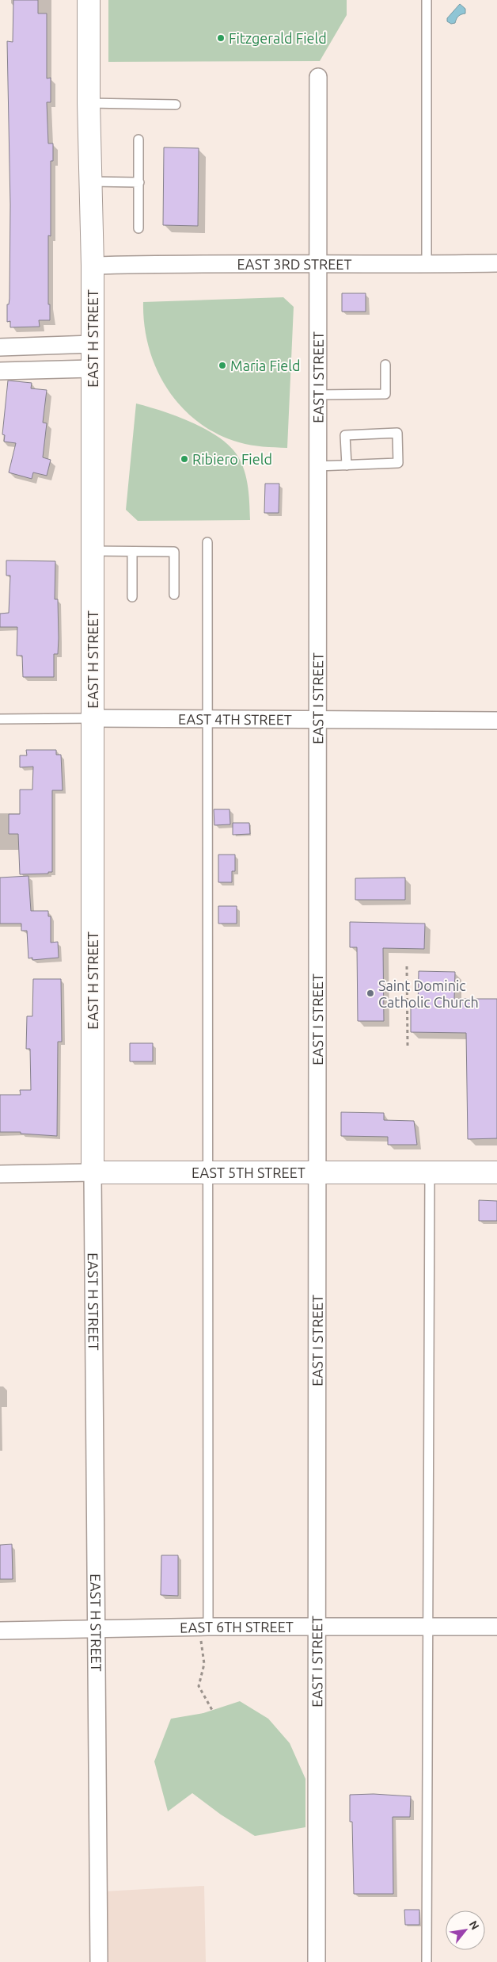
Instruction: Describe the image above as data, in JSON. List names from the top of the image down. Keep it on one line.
{"streets":{"street":["EAST 3RD STREET","EAST H STREET","EAST I STREET","EAST 4TH STREET","EAST 5TH STREET","EAST 6TH STREET"]},"crossings":[["EAST 3RD STREET","EAST H STREET"],["EAST 3RD STREET","EAST I STREET"],["EAST H STREET","EAST 4TH STREET"],["EAST H STREET","EAST 5TH STREET"],["EAST H STREET","EAST 6TH STREET"],["EAST I STREET","EAST 4TH STREET"],["EAST I STREET","EAST 5TH STREET"],["EAST I STREET","EAST 6TH STREET"]],"places":["Fitzgerald Field","Maria Field","Ribiero Field","Saint Dominic Catholic Church"],"north":"top right"}
